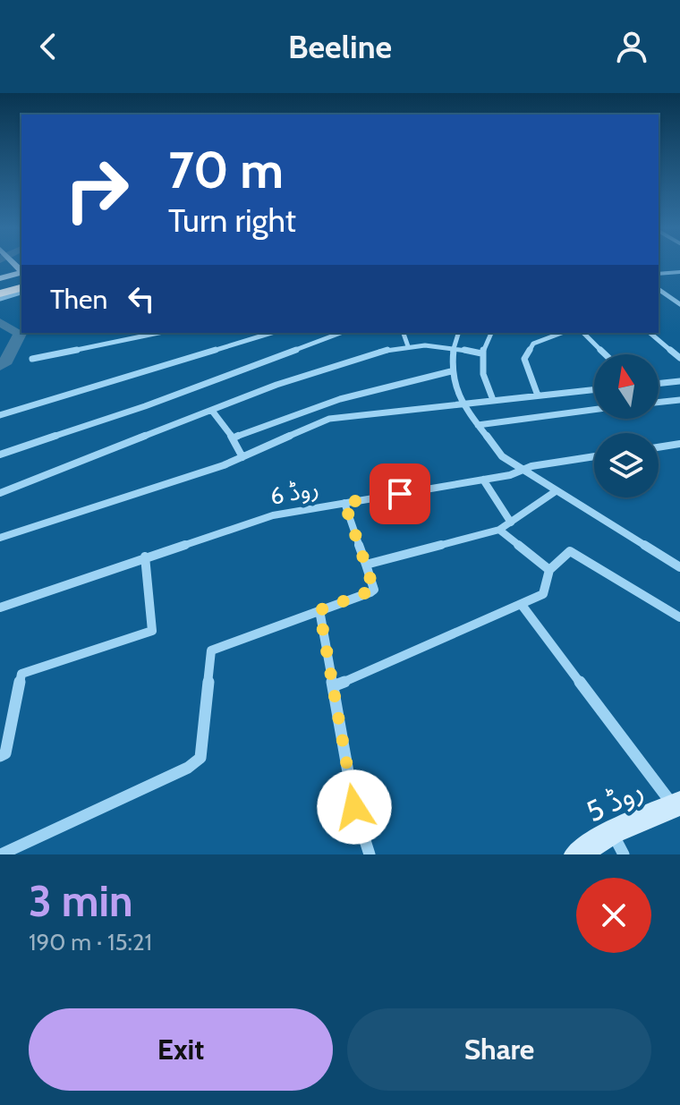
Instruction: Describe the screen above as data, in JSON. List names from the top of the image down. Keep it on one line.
{"streets":{"street":["روڈ 6","روڈ 5"]},"north":"top","page":{"header":"Beeline","turn":["70 m","Turn right"],"then":"Then","heading":["3 min","190 m · 15:21"],"buttons":["Exit","Share"]}}
